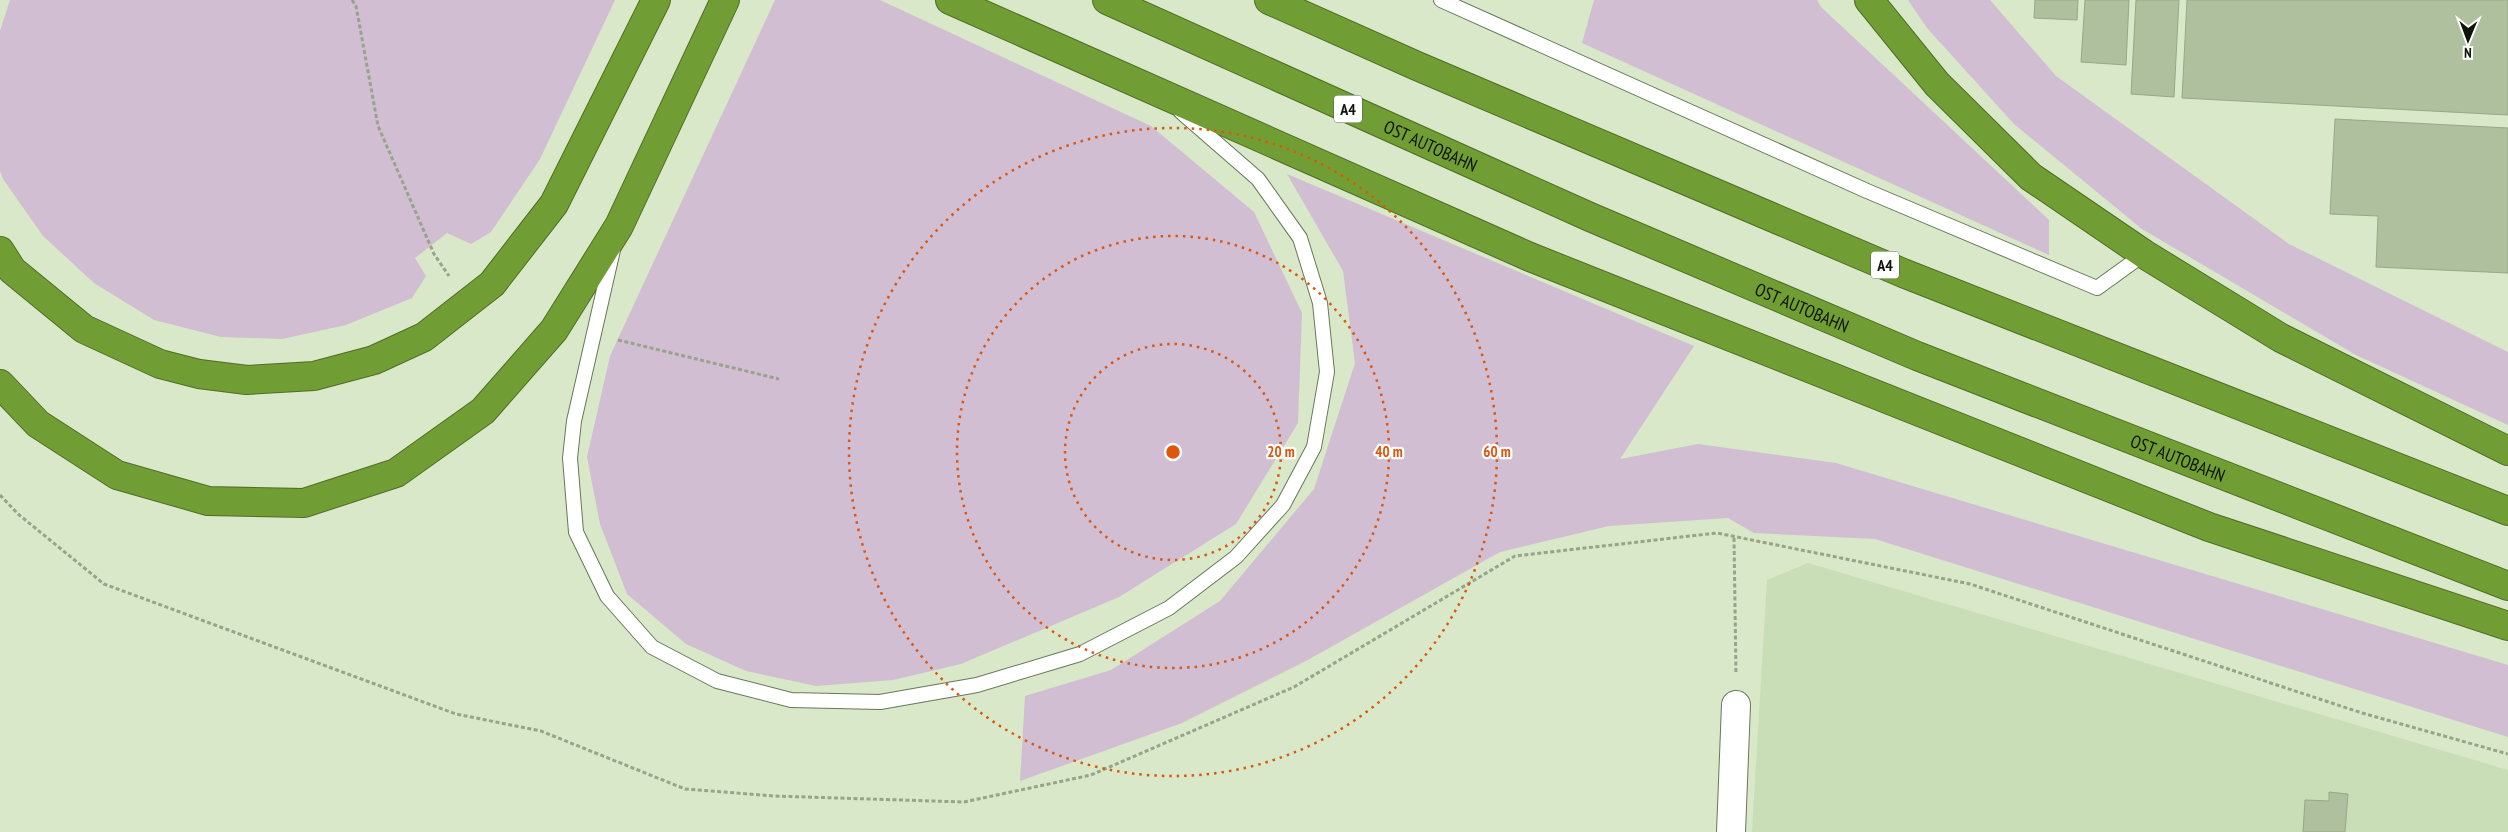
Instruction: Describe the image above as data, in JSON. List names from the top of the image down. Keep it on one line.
{"streets":{"highway":["A4","OST AUTOBAHN"]},"north":"bottom","rings":["20 m","40 m","60 m"]}
